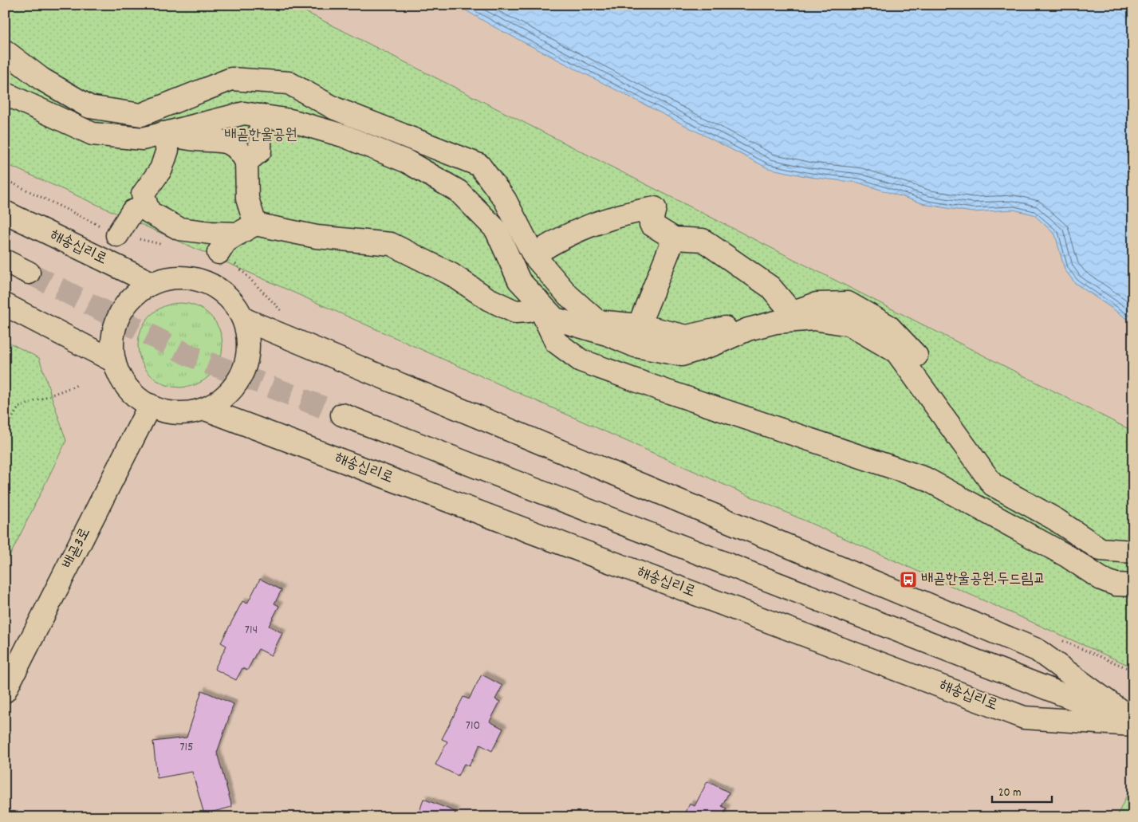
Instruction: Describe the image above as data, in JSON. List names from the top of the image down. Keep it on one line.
{"streets":{"street":["해송십리로","배곧3로"]},"crossings":[["해송십리로","배곧3로"]],"parks":["배곧한울공원"],"places":{"bus stop":["배곧한울공원.두드림교"]},"house_numbers":["714","710","715"],"scale_bar":"20 m"}
